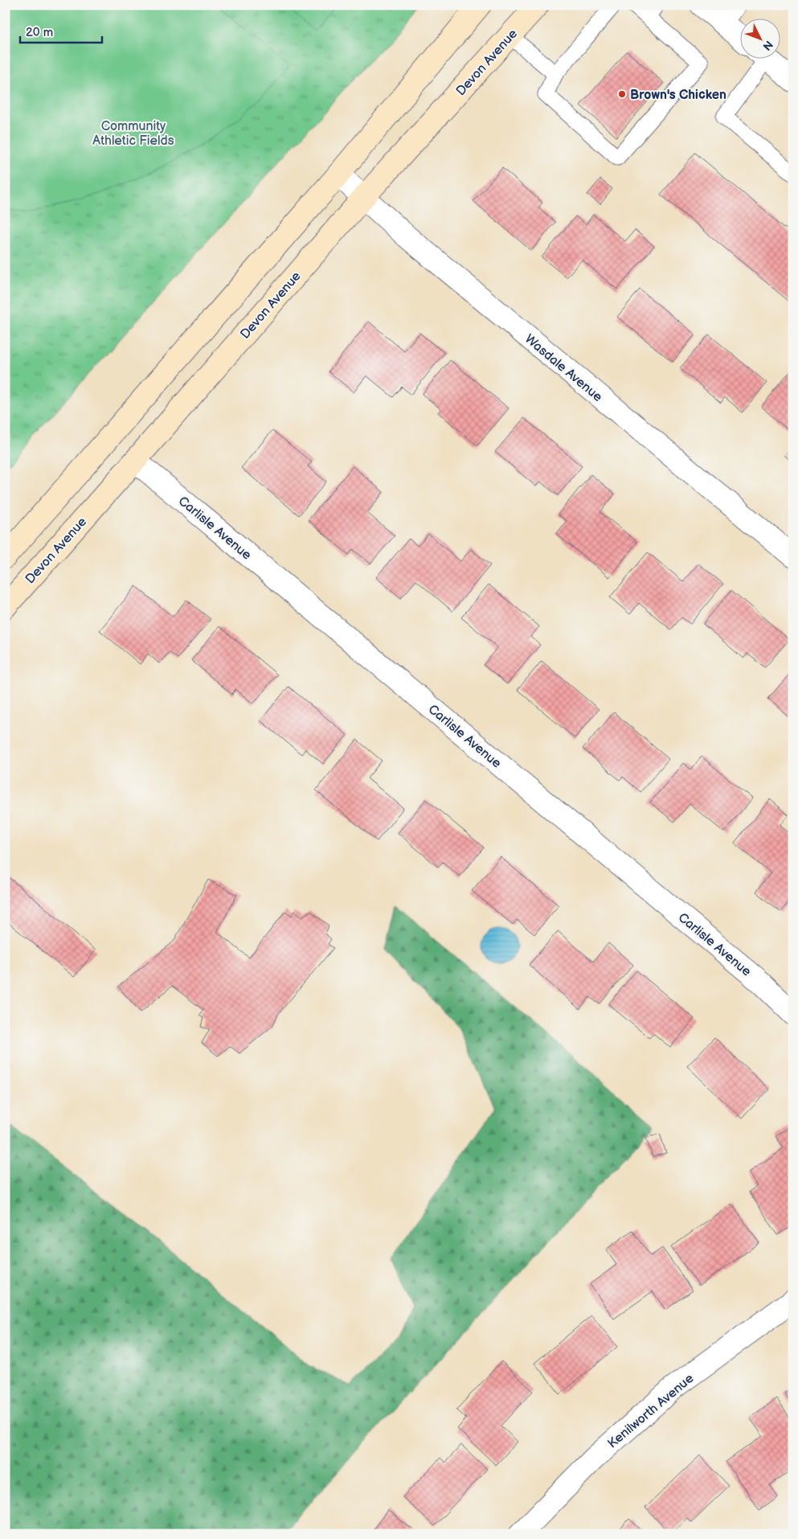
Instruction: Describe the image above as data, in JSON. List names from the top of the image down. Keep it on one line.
{"streets":{"main road":["Devon Avenue"],"street":["Wasdale Avenue","Carlisle Avenue","Kenilworth Avenue"]},"crossings":[["Devon Avenue","Wasdale Avenue"],["Devon Avenue","Carlisle Avenue"]],"parks":["Community Athletic Fields"],"places":["Brown's Chicken"],"scale_bar":"20 m","north":"bottom right"}
